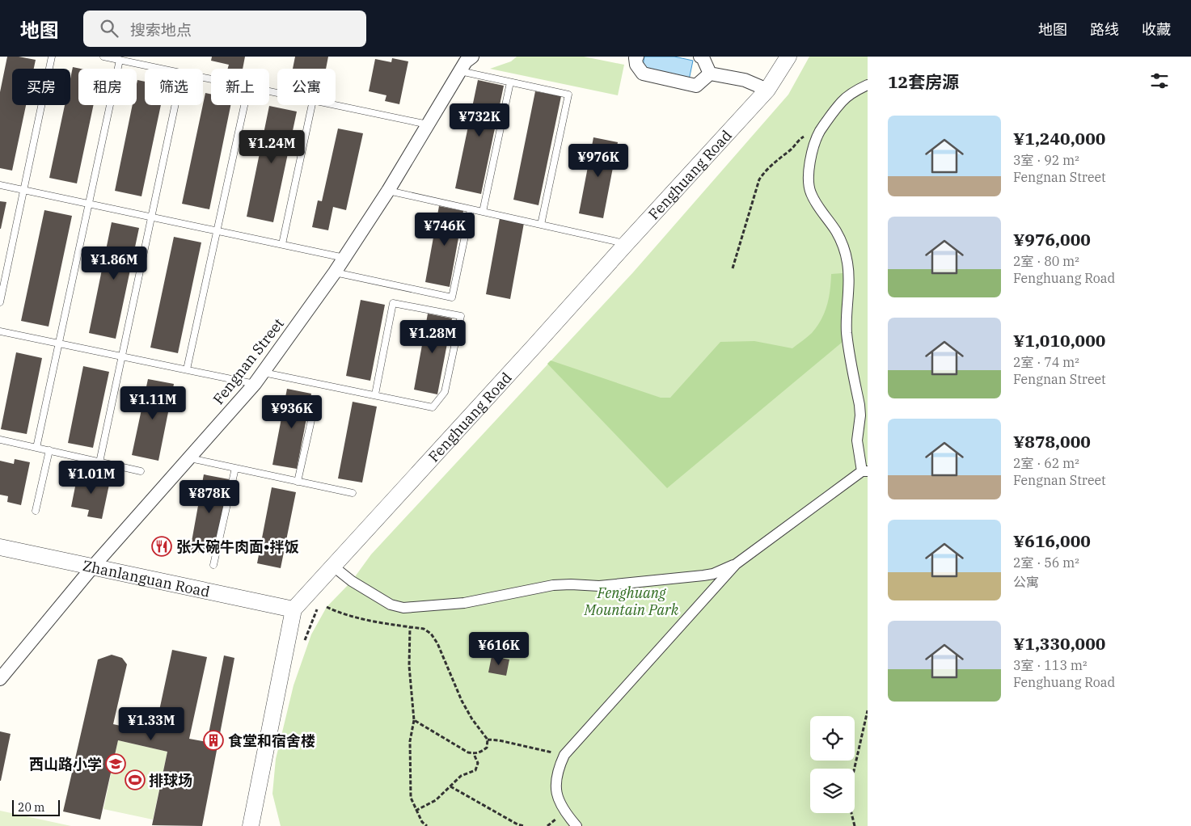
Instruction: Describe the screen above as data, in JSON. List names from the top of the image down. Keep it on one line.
{"streets":{"street":["Fenghuang Road","Fengnan Street","Zhanlanguan Road"]},"crossings":[["Fenghuang Road","Zhanlanguan Road"],["Fengnan Street","Zhanlanguan Road"]],"parks":["Fenghuang Mountain Park"],"places":{"restaurant":["张大碗牛肉面•拌饭"],"building":["食堂和宿舍楼"],"school or university":["西山路小学"],"sports":["排球场"]},"scale_bar":"20 m","page":{"header":"地图","search":"搜索地点","nav":["地图","路线","收藏"],"heading":"12套房源","chip":["买房","租房","筛选","新上","公寓"],"price":["¥732K","¥1.24M","¥976K","¥746K","¥1.86M","¥1.28M","¥1.11M","¥936K","¥1.01M","¥878K","¥616K","¥1.33M"],"list":[{"name":"¥1,240,000","note":"3室 · 92 m² · Fengnan Street"},{"name":"¥976,000","note":"2室 · 80 m² · Fenghuang Road"},{"name":"¥1,010,000","note":"2室 · 74 m² · Fengnan Street"},{"name":"¥878,000","note":"2室 · 62 m² · Fengnan Street"},{"name":"¥616,000","note":"2室 · 56 m² · 公寓"},{"name":"¥1,330,000","note":"3室 · 113 m² · Fenghuang Road"}],"scale":"20 m"}}
